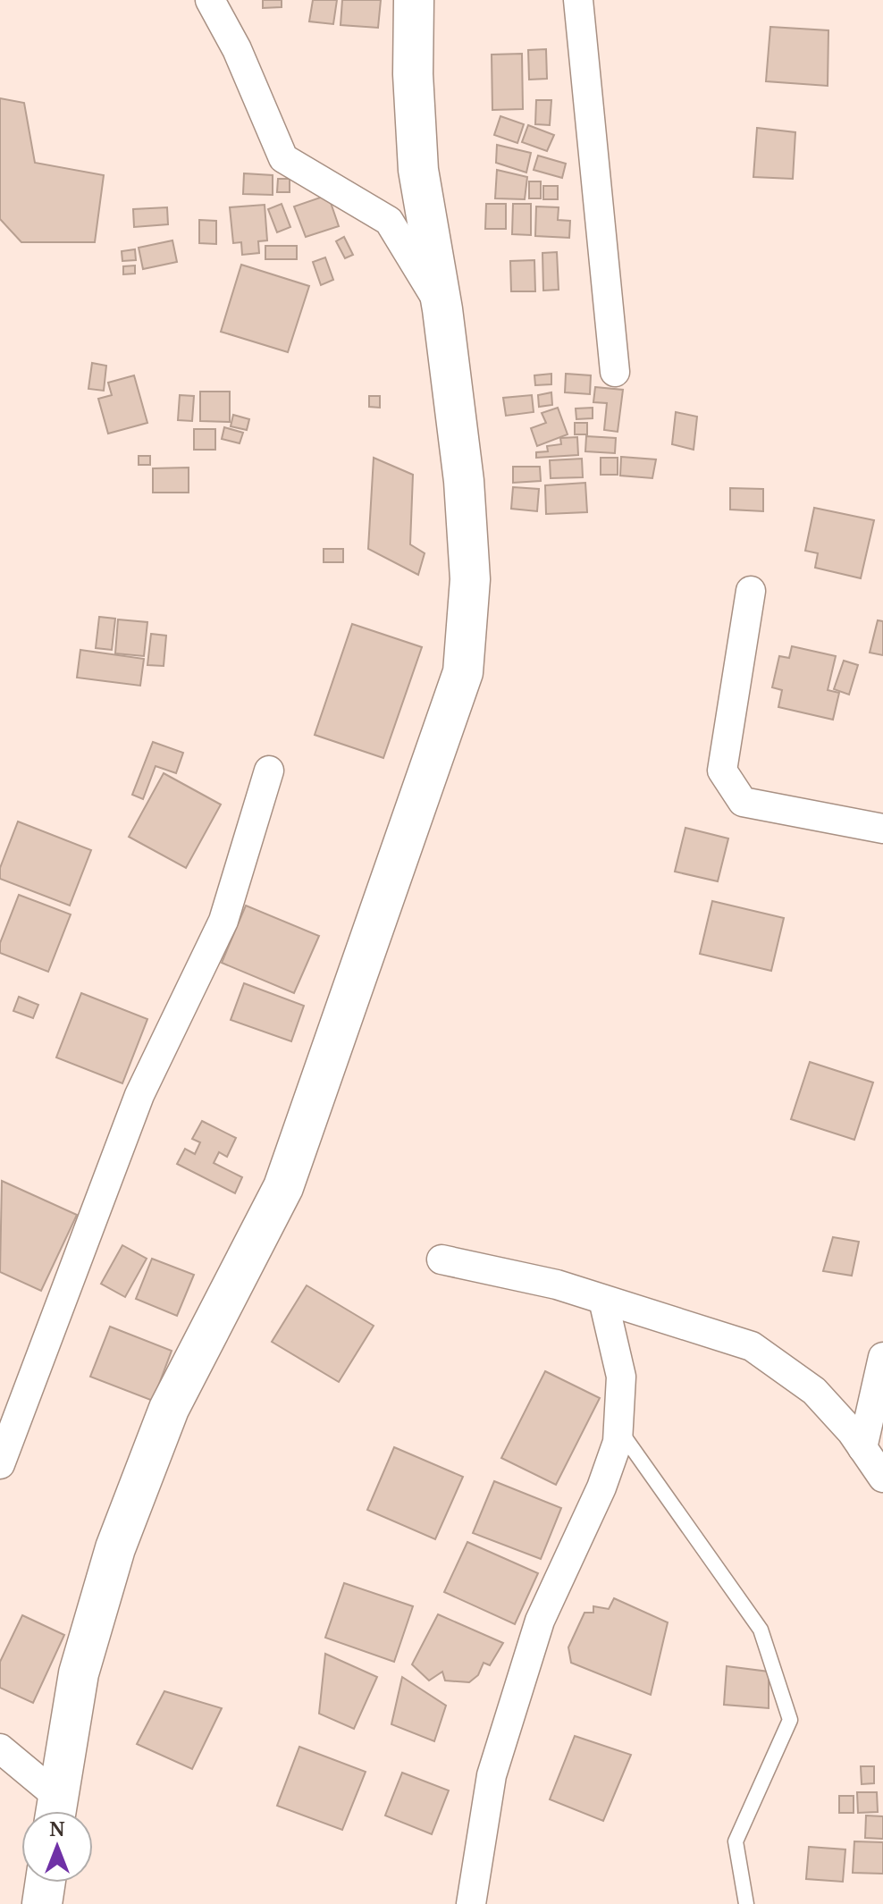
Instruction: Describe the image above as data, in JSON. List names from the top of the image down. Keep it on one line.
{"north":"top"}
